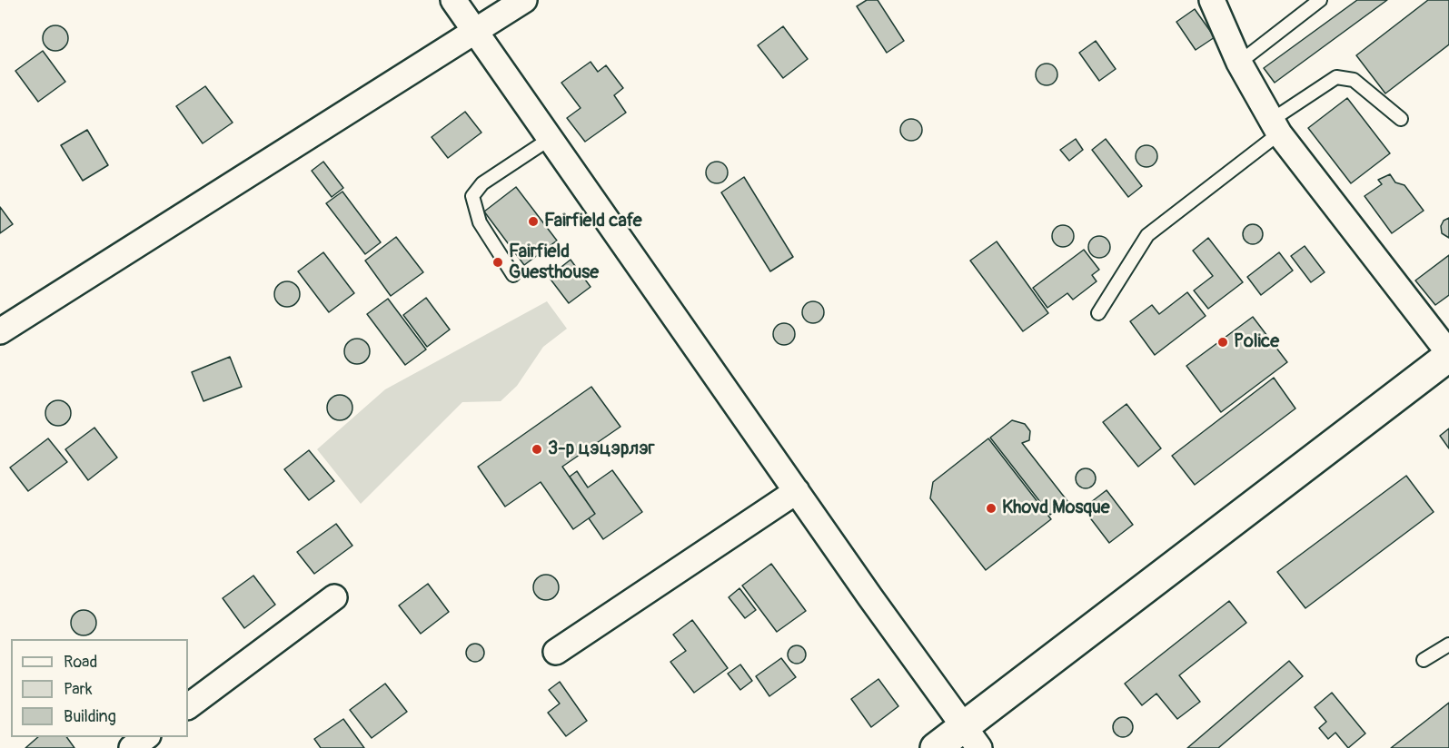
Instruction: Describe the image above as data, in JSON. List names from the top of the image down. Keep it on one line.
{"places":["Fairfield cafe","Fairfield Guesthouse","Police","3-р цэцэрлэг","Khovd Mosque"],"legend":["Road","Park","Building"]}
